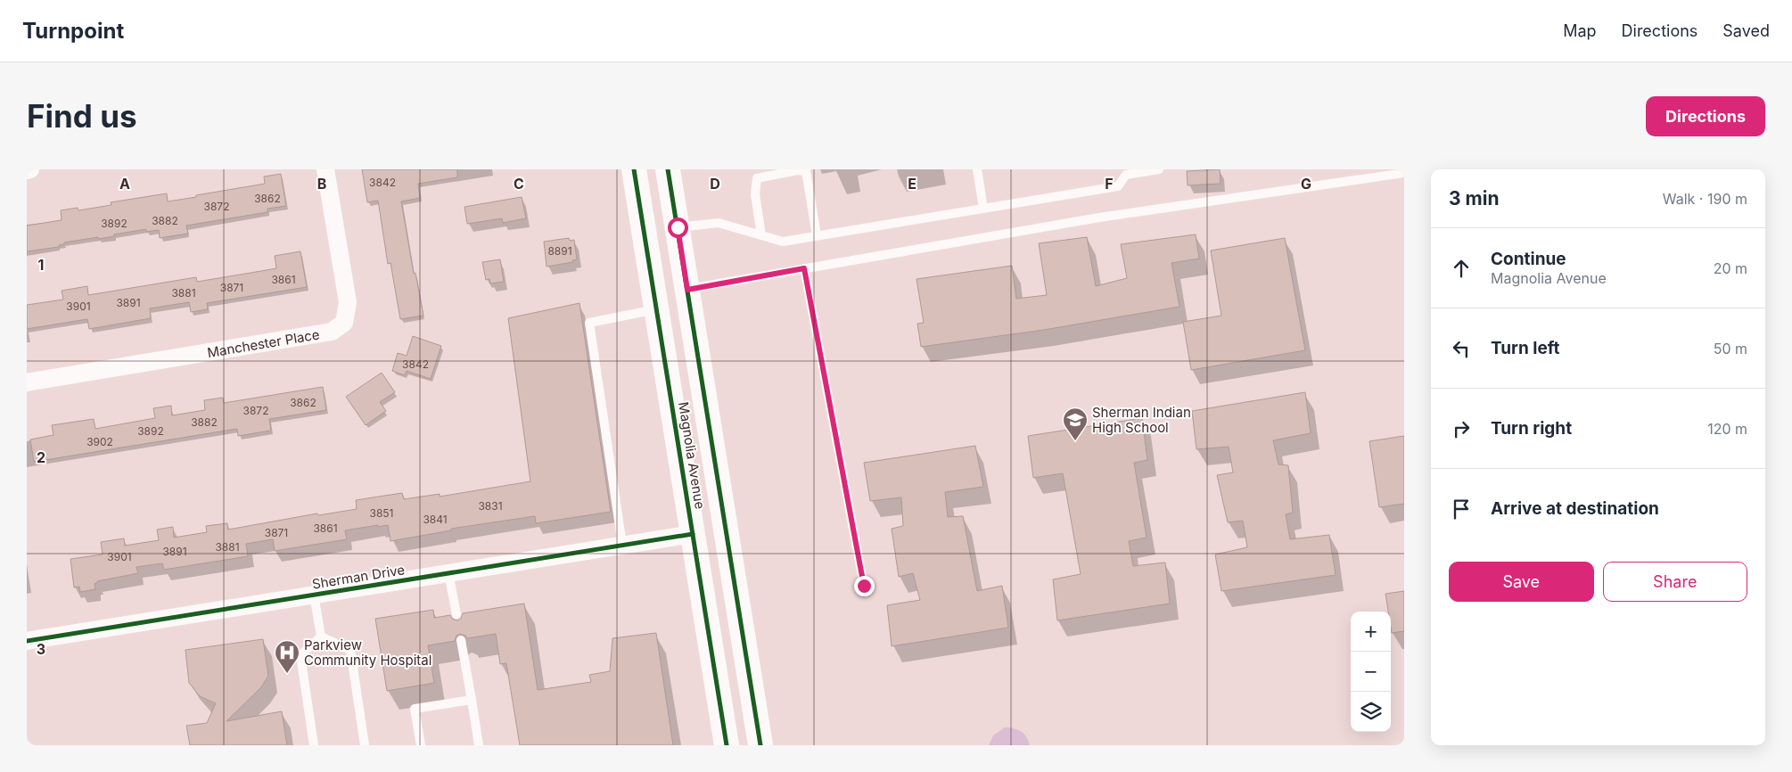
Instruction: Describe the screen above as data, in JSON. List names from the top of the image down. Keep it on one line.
{"streets":{"main road":["Magnolia Avenue"],"street":["Manchester Place","Sherman Drive"]},"crossings":[["Magnolia Avenue","Sherman Drive"]],"places":{"school or university":["Sherman Indian High School"],"hospital":["Parkview Community Hospital"]},"house_numbers":["3842","3862","3872","3882","3892","8891","3861","3871","3881","3891","3901","3842","3862","3872","3882","3892","3902","3831","3851","3841","3861","3871","3881","3891","3901"],"page":{"header":"Turnpoint","nav":["Map","Directions","Saved"],"buttons":["Directions",["Save","Share"]],"title":"Find us","heading":["3 min","Walk · 190 m"],"list":[["Continue","Magnolia Avenue","20 m"],["Turn left","50 m"],["Turn right","120 m"],"Arrive at destination"],"map_buttons":["+","−"]},"grid":{"columns":["A","B","C","D","E","F","G"],"rows":["1","2","3"]}}
